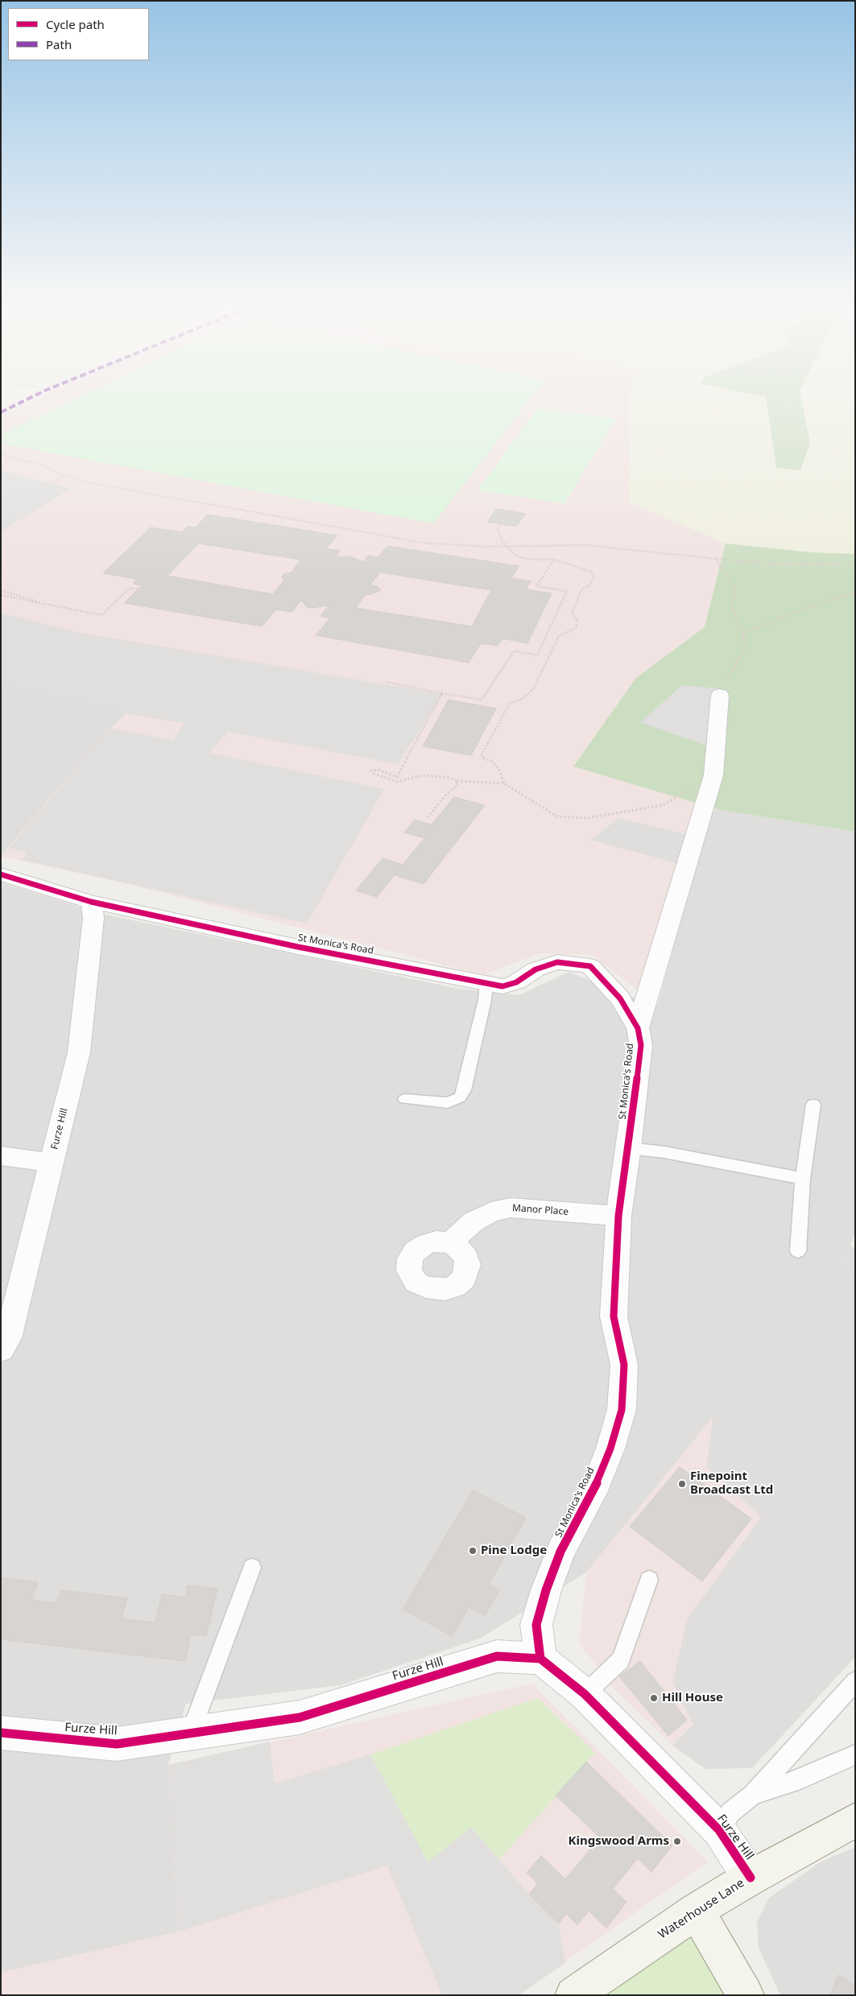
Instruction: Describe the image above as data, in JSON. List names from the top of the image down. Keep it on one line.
{"streets":{"main road":["Waterhouse Lane"],"street":["St Monica's Road","Furze Hill","Manor Place"]},"crossings":[["St Monica's Road","Furze Hill"],["St Monica's Road","Manor Place"],["Furze Hill","Waterhouse Lane"]],"places":["Finepoint Broadcast Ltd","Pine Lodge","Hill House","Kingswood Arms"],"legend":["Cycle path","Path"]}
